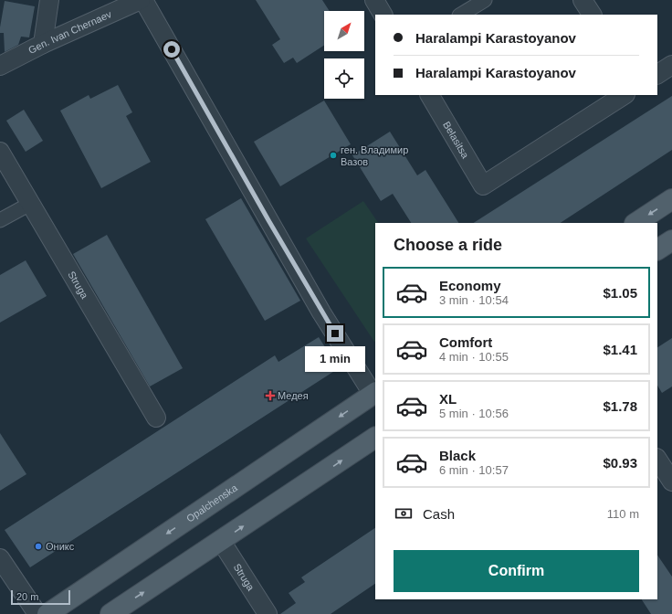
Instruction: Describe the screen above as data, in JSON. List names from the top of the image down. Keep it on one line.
{"streets":{"main road":["Opalchenska"],"street":["Gen. Ivan Chernaev","Belasitsa","Struga"]},"places":{"other":["ген. Владимир Вазов","Оникс"],"health":["Медея"]},"scale_bar":"20 m","north":"top right","page":{"banner":["Haralampi Karastoyanov","Haralampi Karastoyanov"],"heading":"Choose a ride","list":[{"name":"Economy","note":"3 min · 10:54","value":"$1.05"},{"name":"Comfort","note":"4 min · 10:55","value":"$1.41"},{"name":"XL","note":"5 min · 10:56","value":"$1.78"},{"name":"Black","note":"6 min · 10:57","value":"$0.93"}],"bubble":"1 min","pay":["Cash","110 m"],"buttons":"Confirm","scale":"20 m"}}
